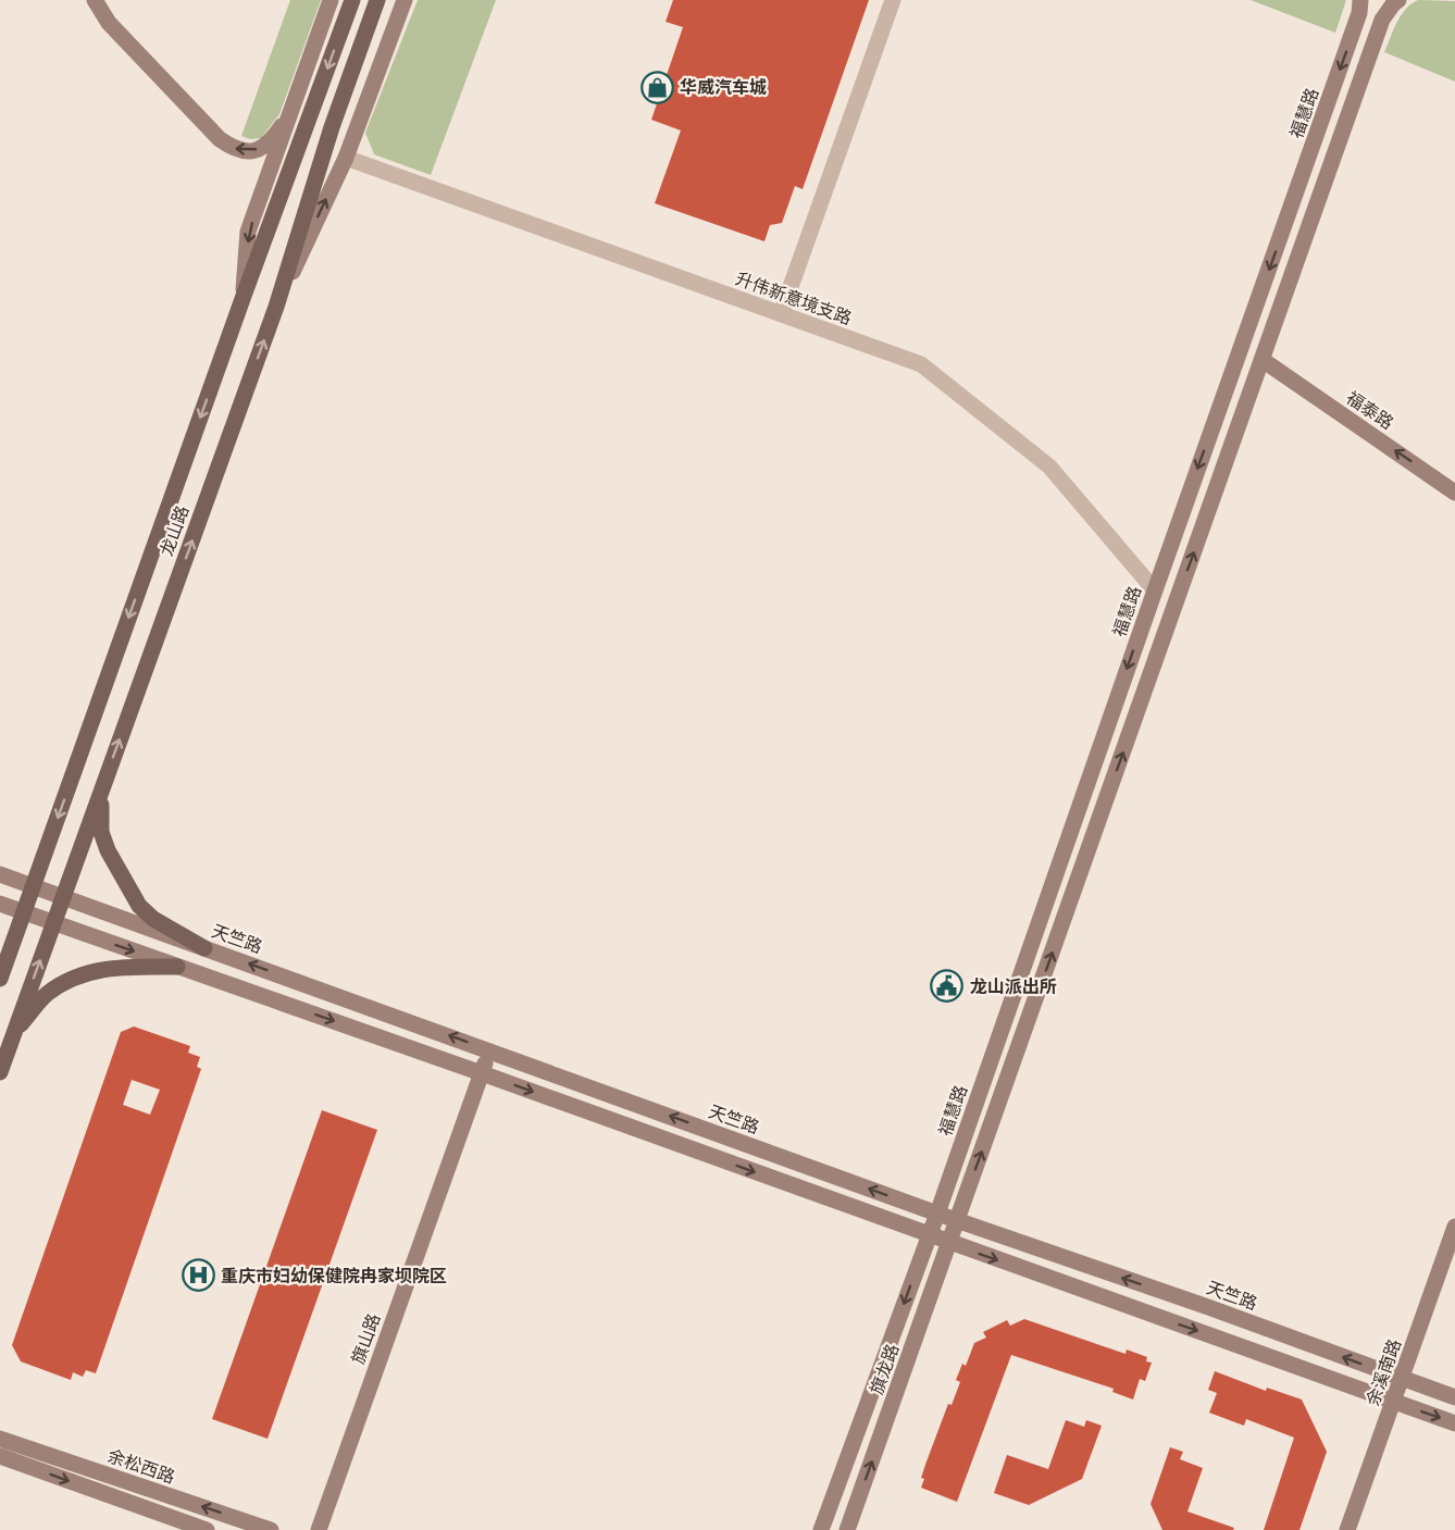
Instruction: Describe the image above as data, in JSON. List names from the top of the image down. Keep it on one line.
{"streets":{"main road":["福慧路","福泰路","龙山路","天竺路","旗山路","旗龙路","余溪南路","余松西路"],"street":["升伟新意境支路"]},"crossings":[["福慧路","升伟新意境支路"],["福慧路","天竺路"],["龙山路","天竺路"],["天竺路","旗山路"],["天竺路","旗龙路"],["天竺路","余溪南路"]],"one_way":["福泰路","旗龙路"],"places":{"shop":["华威汽车城"],"public building":["龙山派出所"],"hospital":["重庆市妇幼保健院冉家坝院区"]}}
